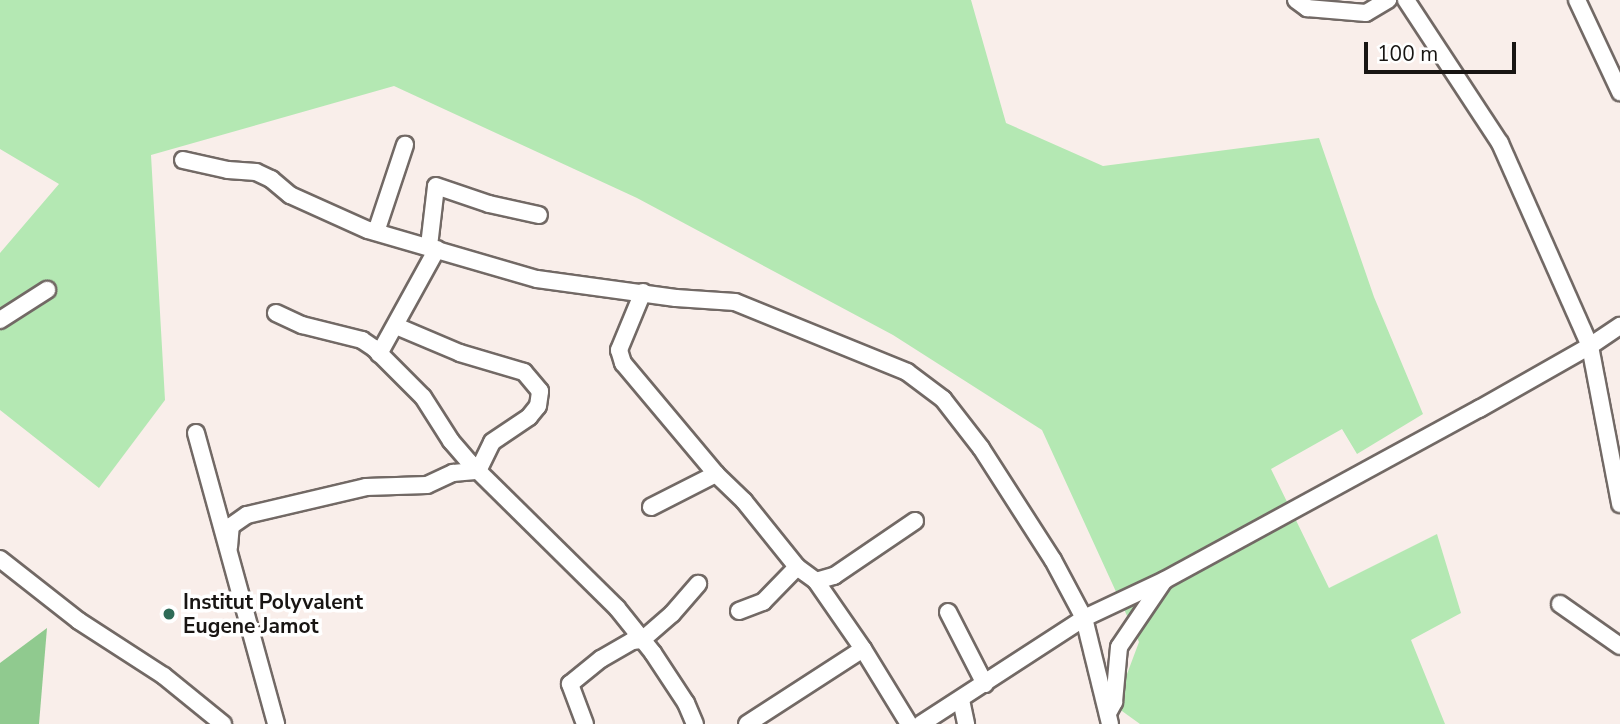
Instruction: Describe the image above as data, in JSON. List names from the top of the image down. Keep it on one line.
{"places":["Institut Polyvalent Eugene Jamot"],"scale_bar":"100 m"}
